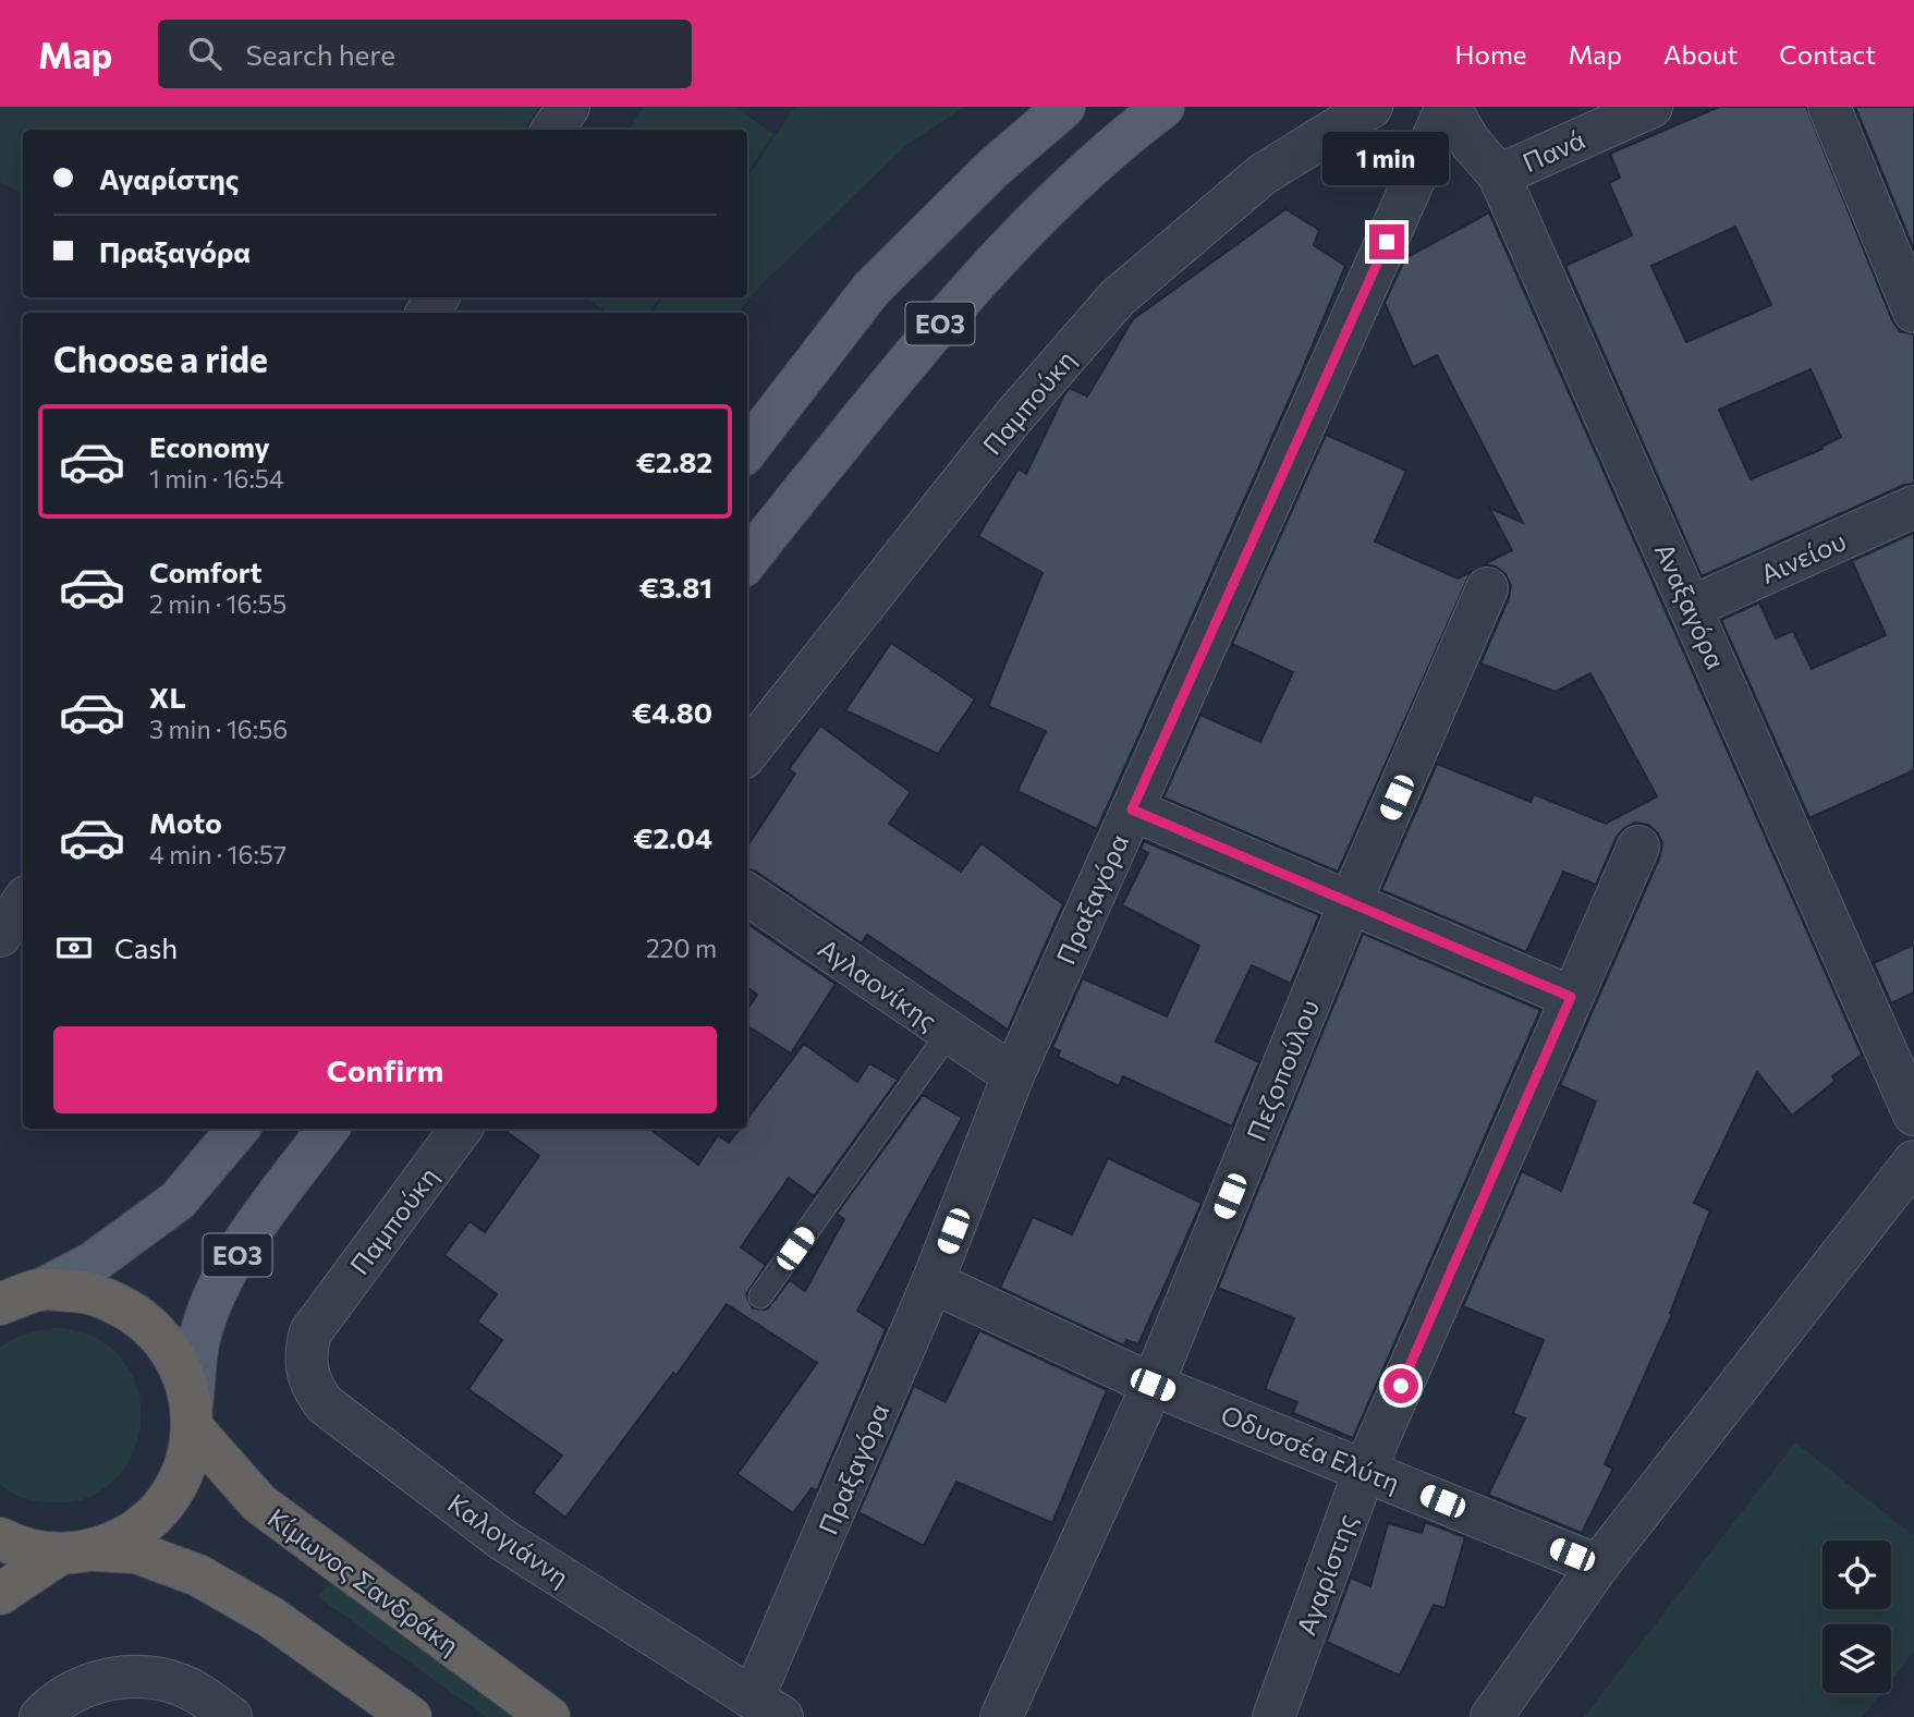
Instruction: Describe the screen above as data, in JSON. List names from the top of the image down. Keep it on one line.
{"streets":{"highway":["ΕΟ3","Κίμωνος Σανδράκη"],"street":["Πανά","Παμπούκη","Αινείου","Αναξαγόρα","Πραξαγόρα","Αγλαονίκης","Πεζοπούλου","Οδυσσέα Ελύτη","Καλογιάννη","Αγαρίστης"]},"crossings":[["Πανά","Αναξαγόρα"],["ΕΟ3","Κίμωνος Σανδράκη"],["Παμπούκη","Καλογιάννη"],["Αινείου","Αναξαγόρα"],["Αναξαγόρα","Πραξαγόρα"],["Πραξαγόρα","Αγλαονίκης"],["Πραξαγόρα","Οδυσσέα Ελύτη"],["Πραξαγόρα","Καλογιάννη"],["Πεζοπούλου","Οδυσσέα Ελύτη"],["Οδυσσέα Ελύτη","Αγαρίστης"]],"page":{"header":"Map","search":"Search here","nav":["Home","Map","About","Contact"],"banner":["Αγαρίστης","Πραξαγόρα"],"bubble":"1 min","heading":"Choose a ride","list":[{"name":"Economy","note":"1 min · 16:54","value":"€2.82"},{"name":"Comfort","note":"2 min · 16:55","value":"€3.81"},{"name":"XL","note":"3 min · 16:56","value":"€4.80"},{"name":"Moto","note":"4 min · 16:57","value":"€2.04"}],"pay":["Cash","220 m"],"buttons":"Confirm"}}
